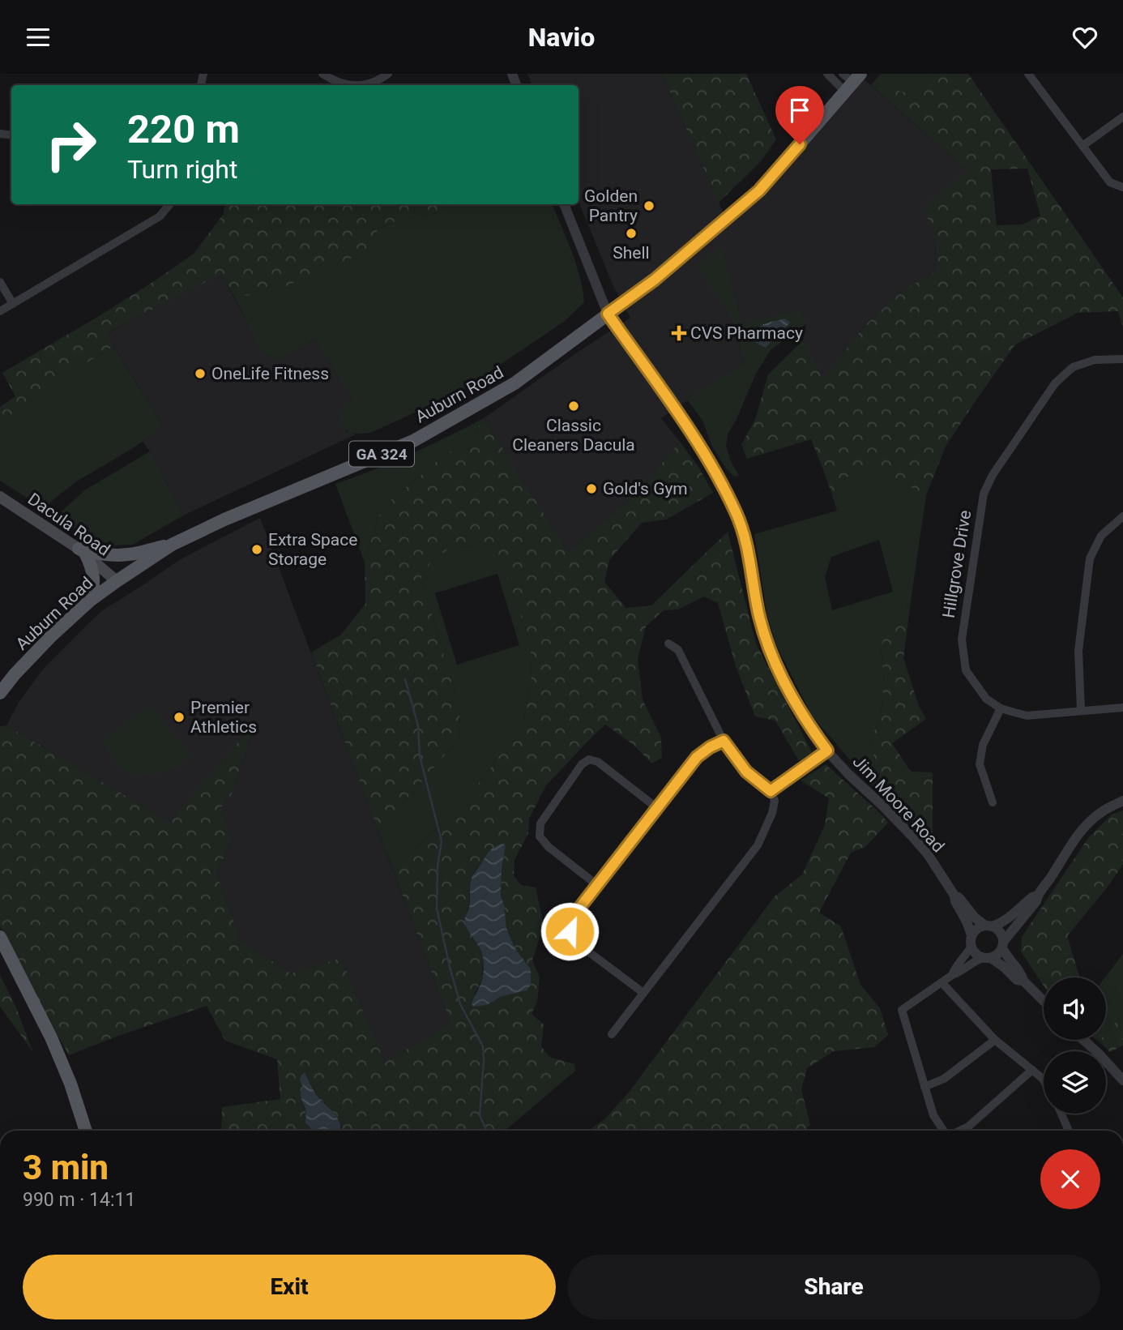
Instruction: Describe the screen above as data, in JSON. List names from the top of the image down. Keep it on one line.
{"streets":{"main road":["Auburn Road","GA 324","Dacula Road"],"street":["Hillgrove Drive","Jim Moore Road"]},"crossings":[["Auburn Road","Dacula Road"],["Auburn Road","Jim Moore Road"]],"places":{"other":["Golden Pantry","Shell","OneLife Fitness","Classic Cleaners Dacula","Gold's Gym","Extra Space Storage","Premier Athletics"],"health":["CVS Pharmacy"]},"page":{"header":"Navio","turn":["220 m","Turn right"],"heading":["3 min","990 m · 14:11"],"buttons":["Exit","Share"]}}
